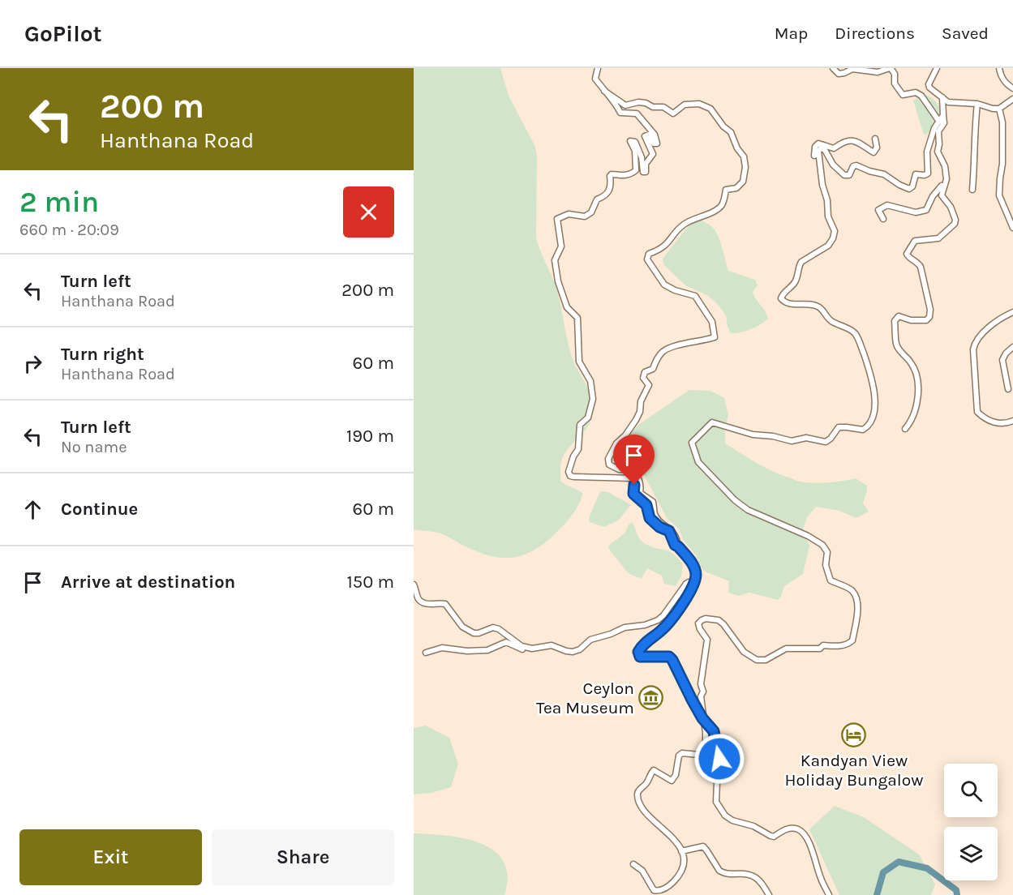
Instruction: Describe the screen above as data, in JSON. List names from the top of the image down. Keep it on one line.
{"places":{"museum":["Ceylon Tea Museum"],"hotel":["Kandyan View Holiday Bungalow"]},"page":{"header":"GoPilot","nav":["Map","Directions","Saved"],"turn":["200 m","Hanthana Road"],"heading":["2 min","660 m · 20:09"],"list":[{"name":"Turn left","note":"Hanthana Road","value":"200 m"},{"name":"Turn right","note":"Hanthana Road","value":"60 m"},{"name":"Turn left","note":"No name","value":"190 m"},{"name":"Continue","value":"60 m"},{"name":"Arrive at destination","value":"150 m"}],"buttons":["Exit","Share"]}}
